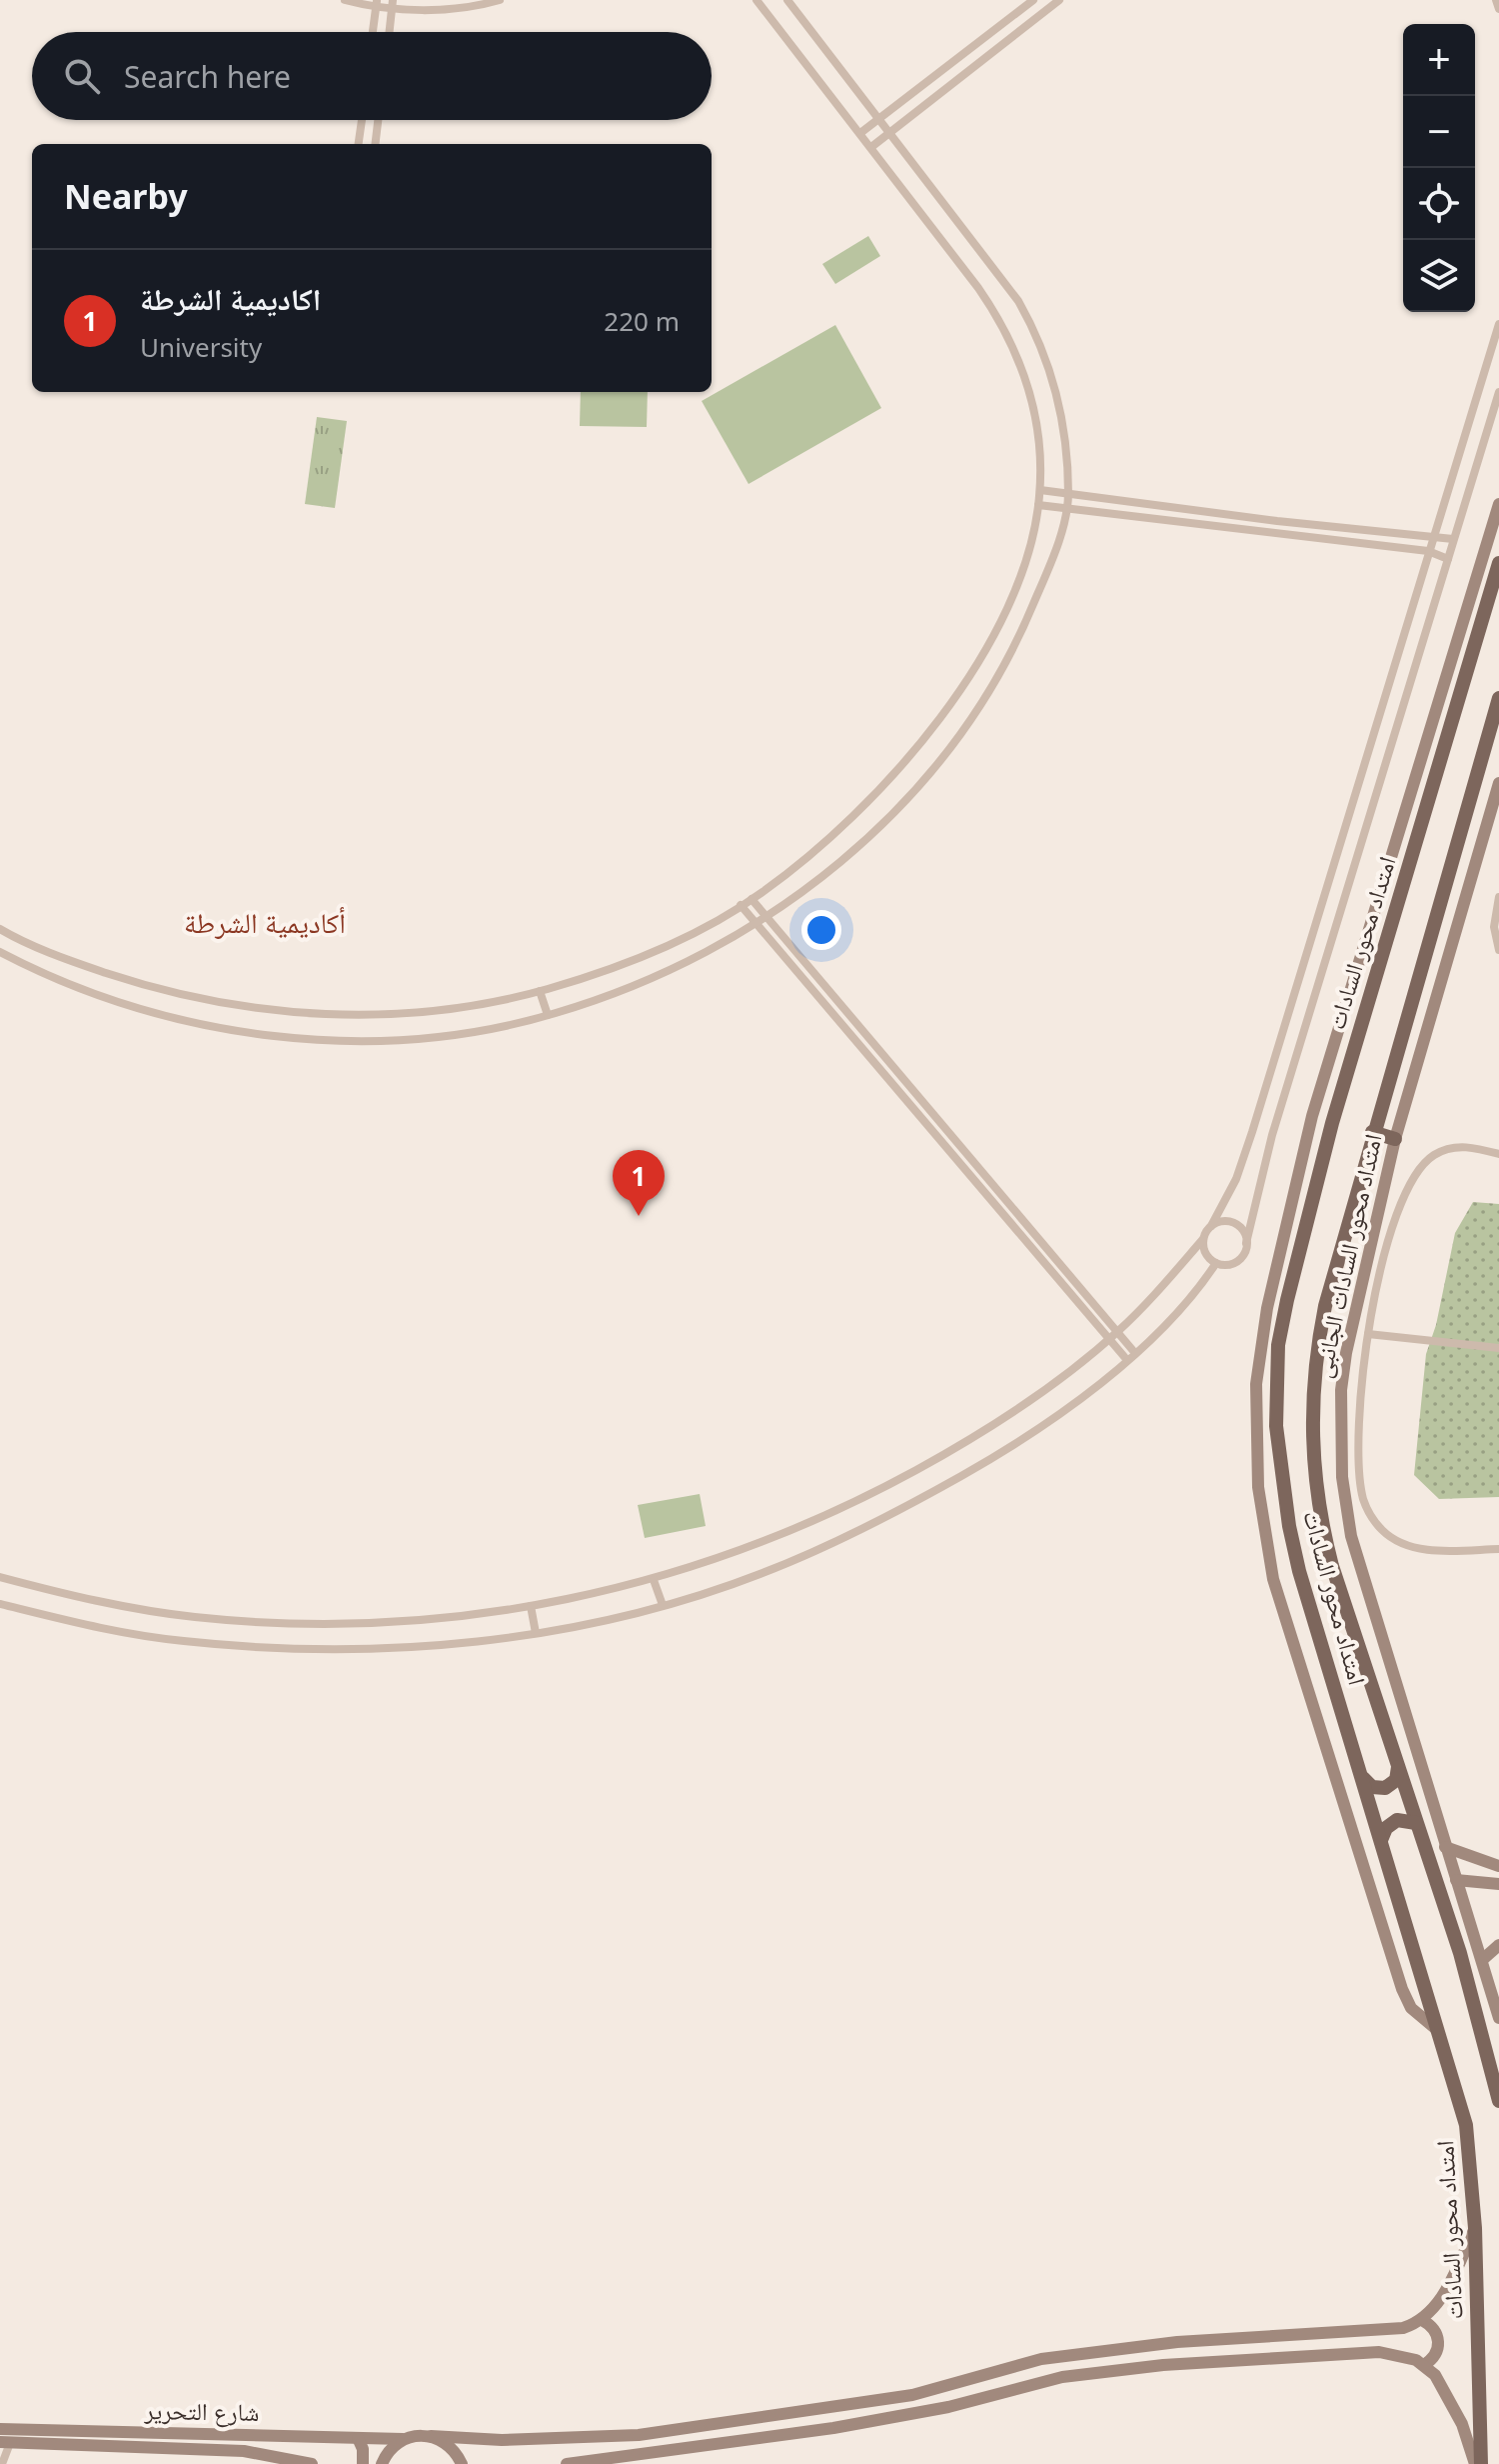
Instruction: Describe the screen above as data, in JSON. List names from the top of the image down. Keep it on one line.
{"streets":{"main road":["امتداد محور السادات"],"street":["امتداد محور السادات الجانبى","شارع التحرير"]},"districts":["أكاديمية الشرطة"],"page":{"map_buttons":["+","−"],"search":"Search here","heading":"Nearby","list":[{"mark":"1","name":"اكاديمية الشرطة","note":"University","value":"220 m"}],"pins":"1"}}
